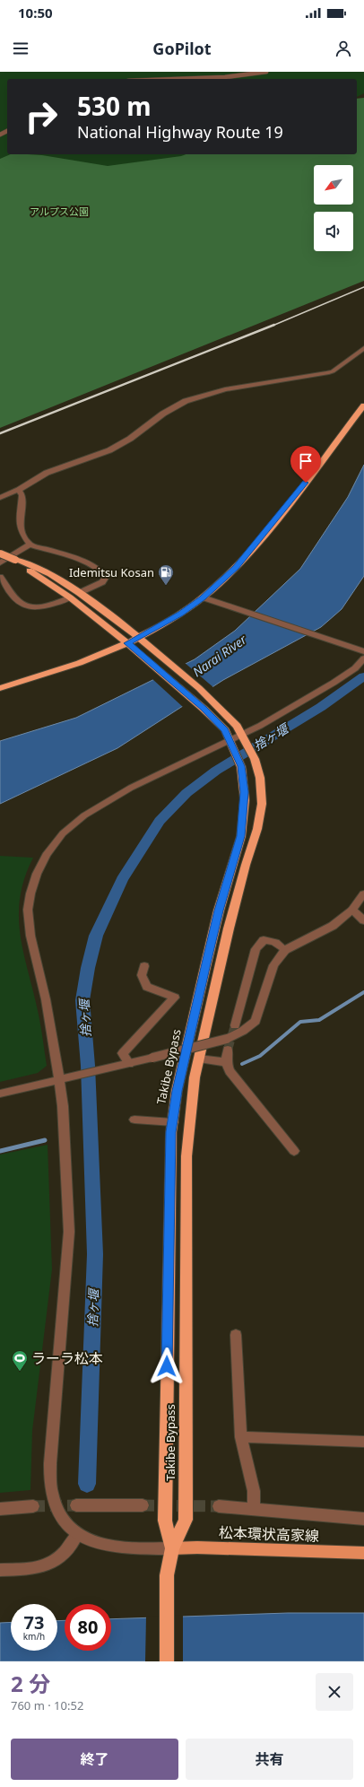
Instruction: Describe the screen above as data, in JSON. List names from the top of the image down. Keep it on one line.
{"streets":{"highway":["Takibe Bypass"],"main road":["松本環状高家線"]},"crossings":[["Takibe Bypass","松本環状高家線"]],"water":["Narai River","捨ヶ堰"],"parks":["アルプス公園"],"places":{"fuel station":["Idemitsu Kosan"],"sports":["ラーラ松本"]},"north":"bottom left","page":{"status":"10:50","header":"GoPilot","turn":["530 m","National Highway Route 19"],"speed":"73 km/h","limit":"80","heading":["2 分","760 m · 10:52"],"buttons":["終了","共有"]}}
